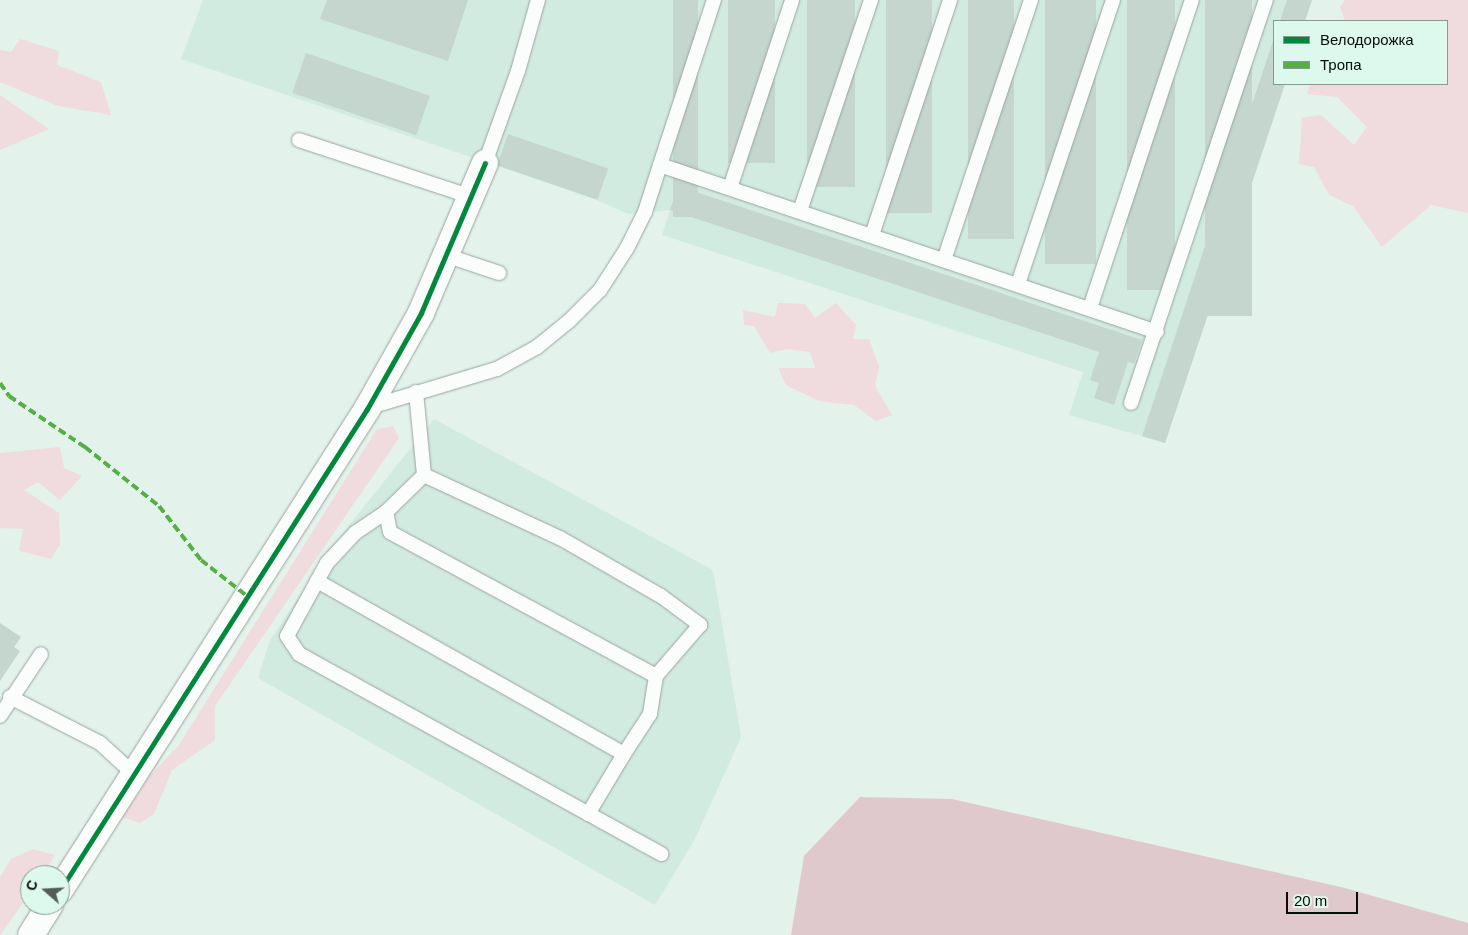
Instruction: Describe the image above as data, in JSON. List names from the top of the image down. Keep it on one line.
{"legend":["Велодорожка","Тропа"],"scale_bar":"20 m","north":"left"}
